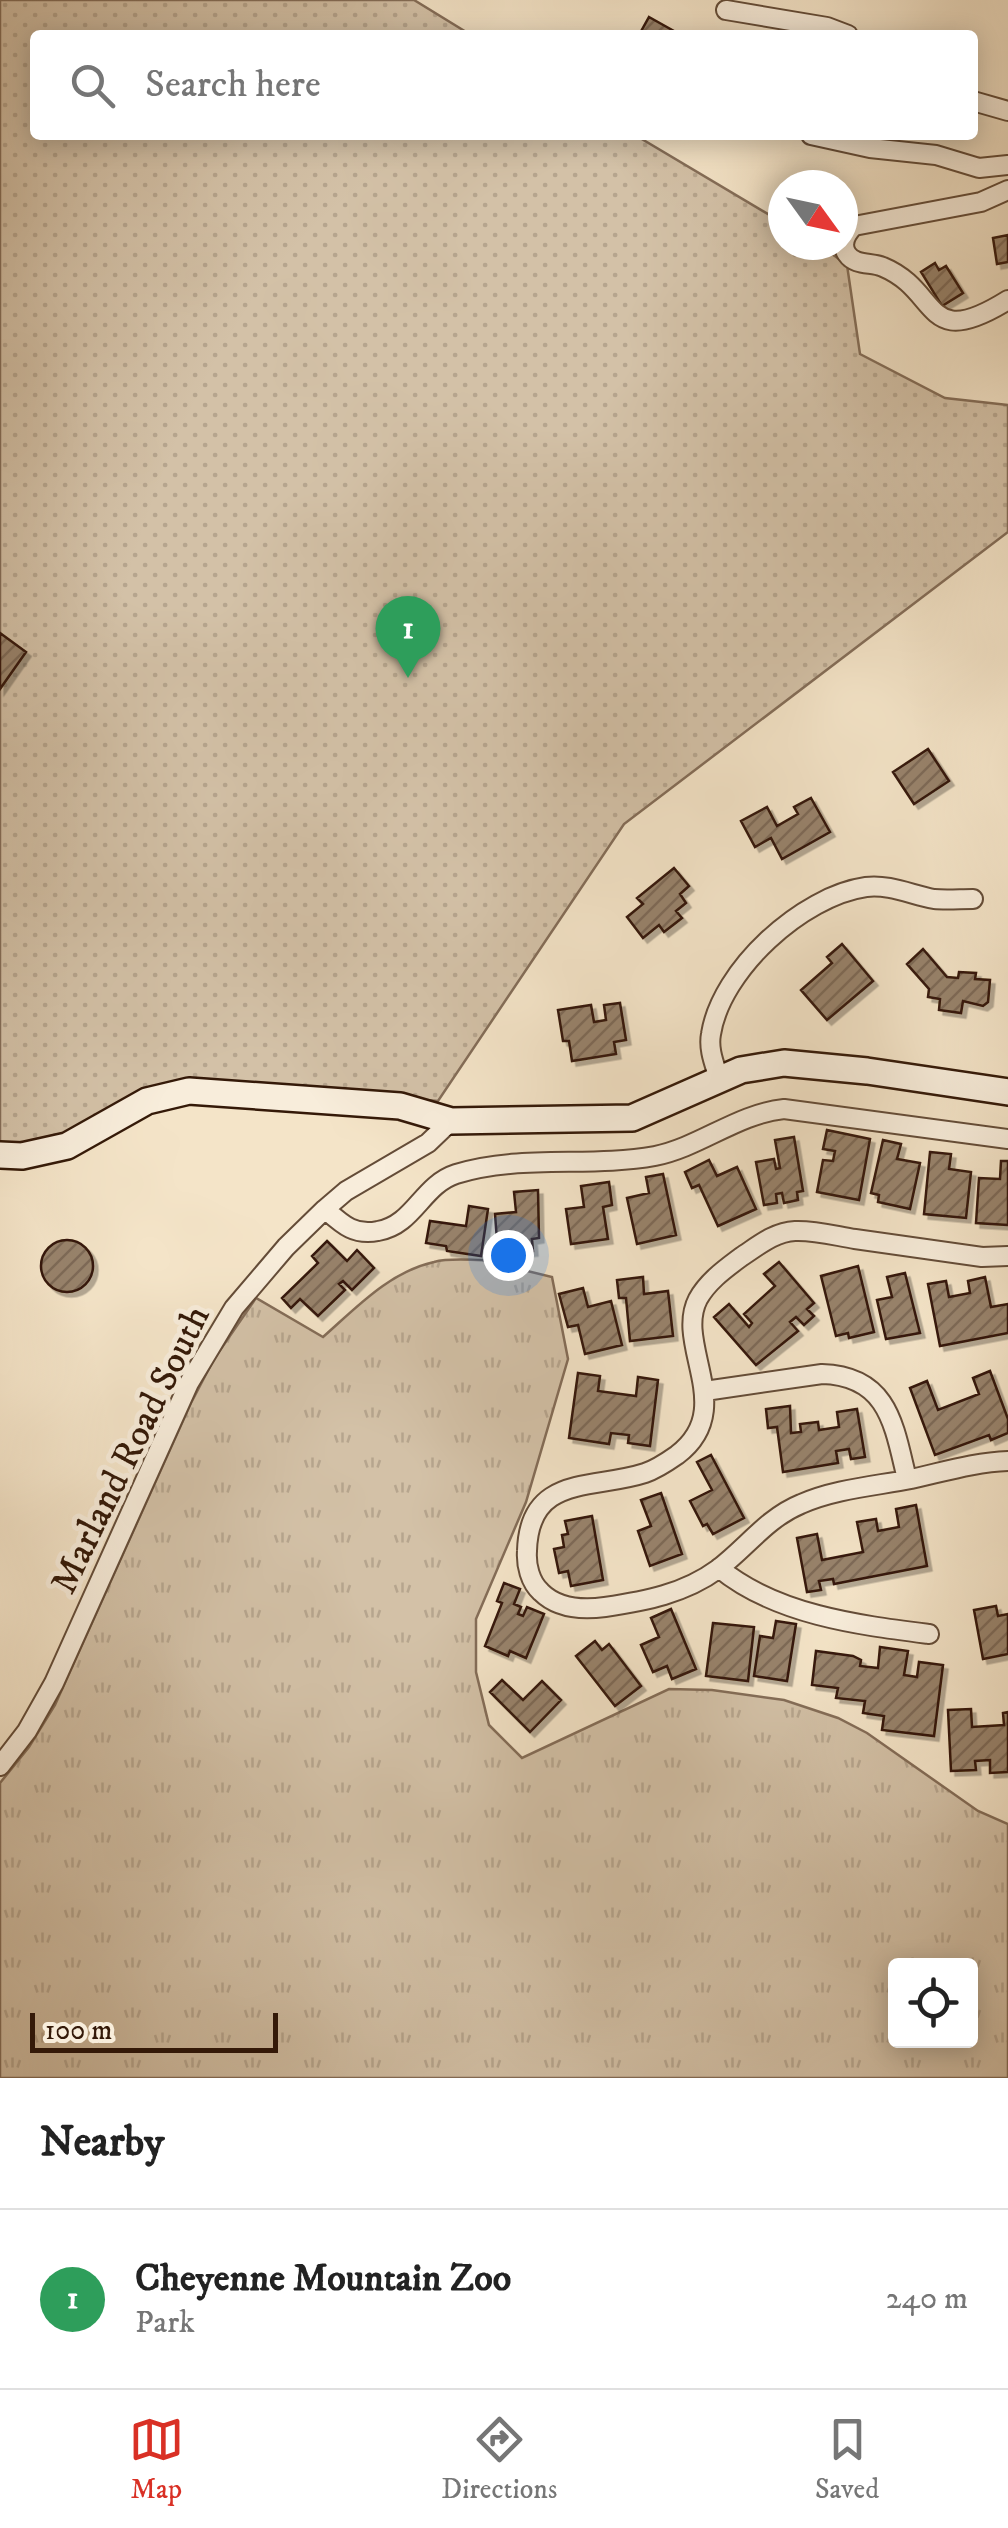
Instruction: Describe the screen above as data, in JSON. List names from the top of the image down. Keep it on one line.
{"streets":{"street":["Marland Road South"]},"scale_bar":"100 m","north":"bottom right","page":{"search":"Search here","pins":"1","scale":"100 m","heading":"Nearby","list":[{"mark":"1","name":"Cheyenne Mountain Zoo","note":"Park","value":"240 m"}],"nav":["Map","Directions","Saved"]}}
